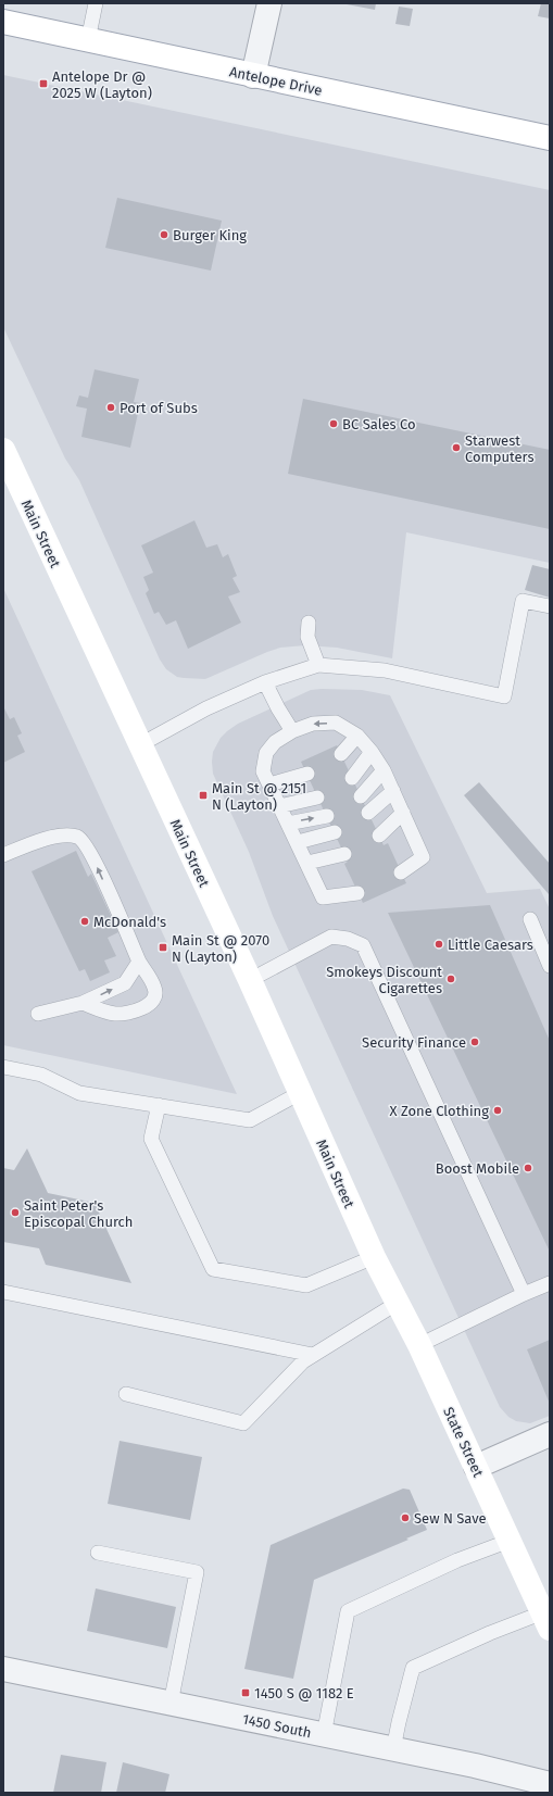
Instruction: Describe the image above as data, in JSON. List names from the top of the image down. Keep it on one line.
{"streets":{"main road":["Antelope Drive","Main Street","State Street"],"street":["1450 South"]},"crossings":[["Main Street","State Street"]],"places":{"transit":["Antelope Dr @ 2025 W (Layton)","Main St @ 2151 N (Layton)","Main St @ 2070 N (Layton)","1450 S @ 1182 E"],"other":["Burger King","Port of Subs","BC Sales Co","Starwest Computers","McDonald's","Little Caesars","Smokeys Discount Cigarettes","Security Finance","X Zone Clothing","Boost Mobile","Saint Peter's Episcopal Church","Sew N Save"]}}
